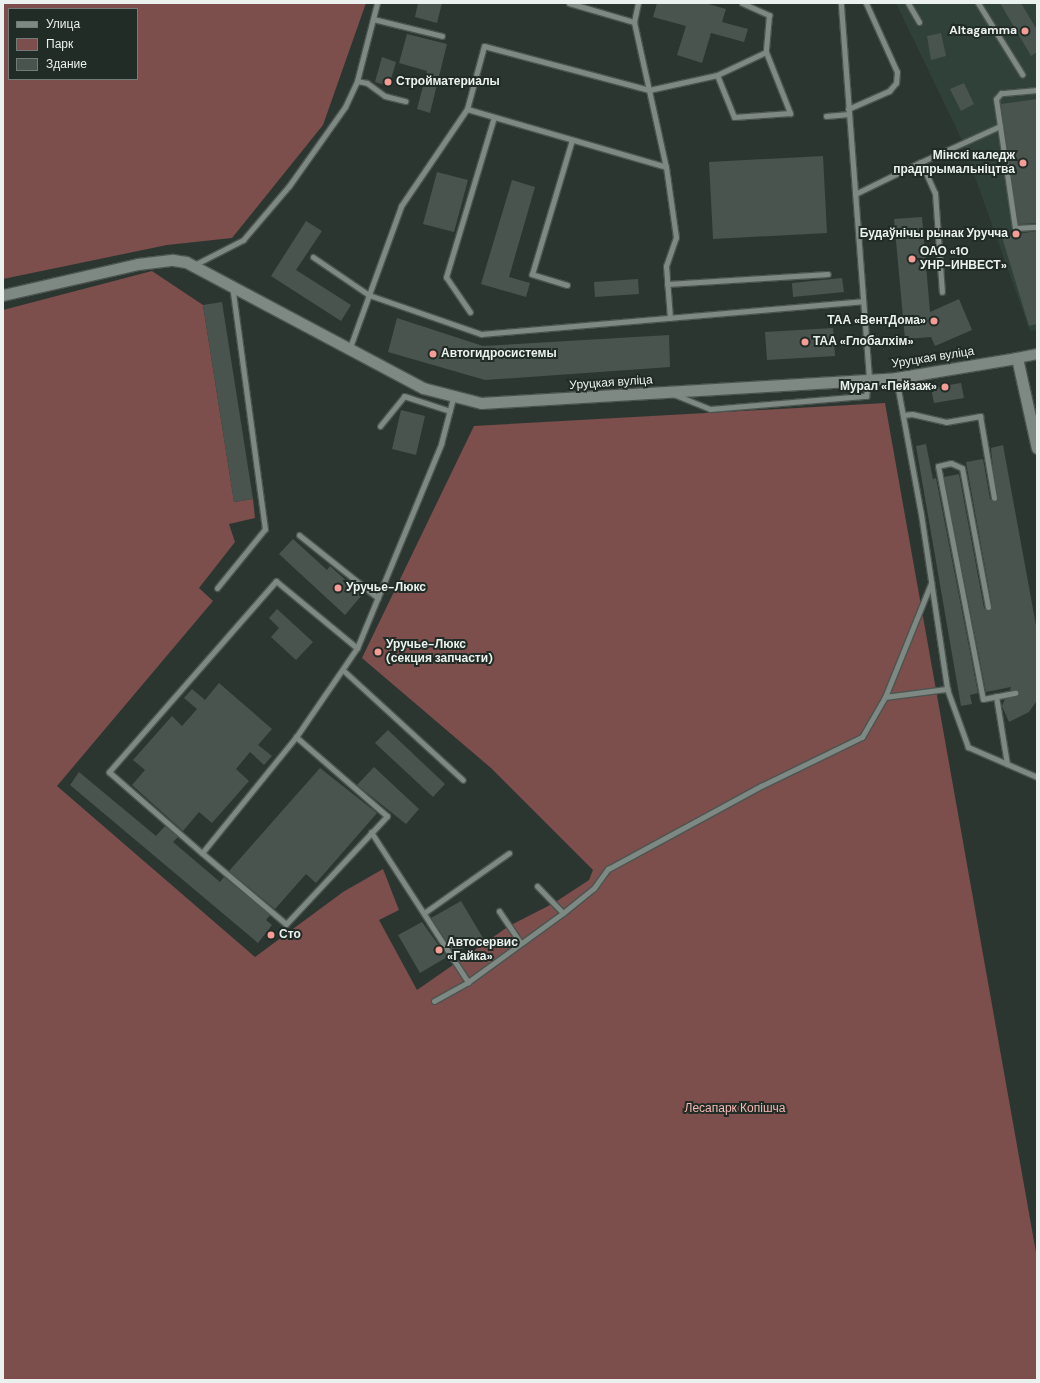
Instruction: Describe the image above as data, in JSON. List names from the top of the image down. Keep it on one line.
{"streets":{"street":["Уруцкая вуліца"]},"parks":["Лесапарк Копішча"],"places":["Altagamma","Стройматериалы","Мінскі каледж прадпрымальніцтва","Будаўнічы рынак Уручча","ОАО «10 УНР-ИНВЕСТ»","ТАА «ВентДома»","ТАА «Глобалхім»","Автогидросистемы","Мурал «Пейзаж»","Уручье-Люкс","Уручье-Люкс (секция запчасти)","Сто","Автосервис «Гайка»"],"legend":["Улица","Парк","Здание"]}
